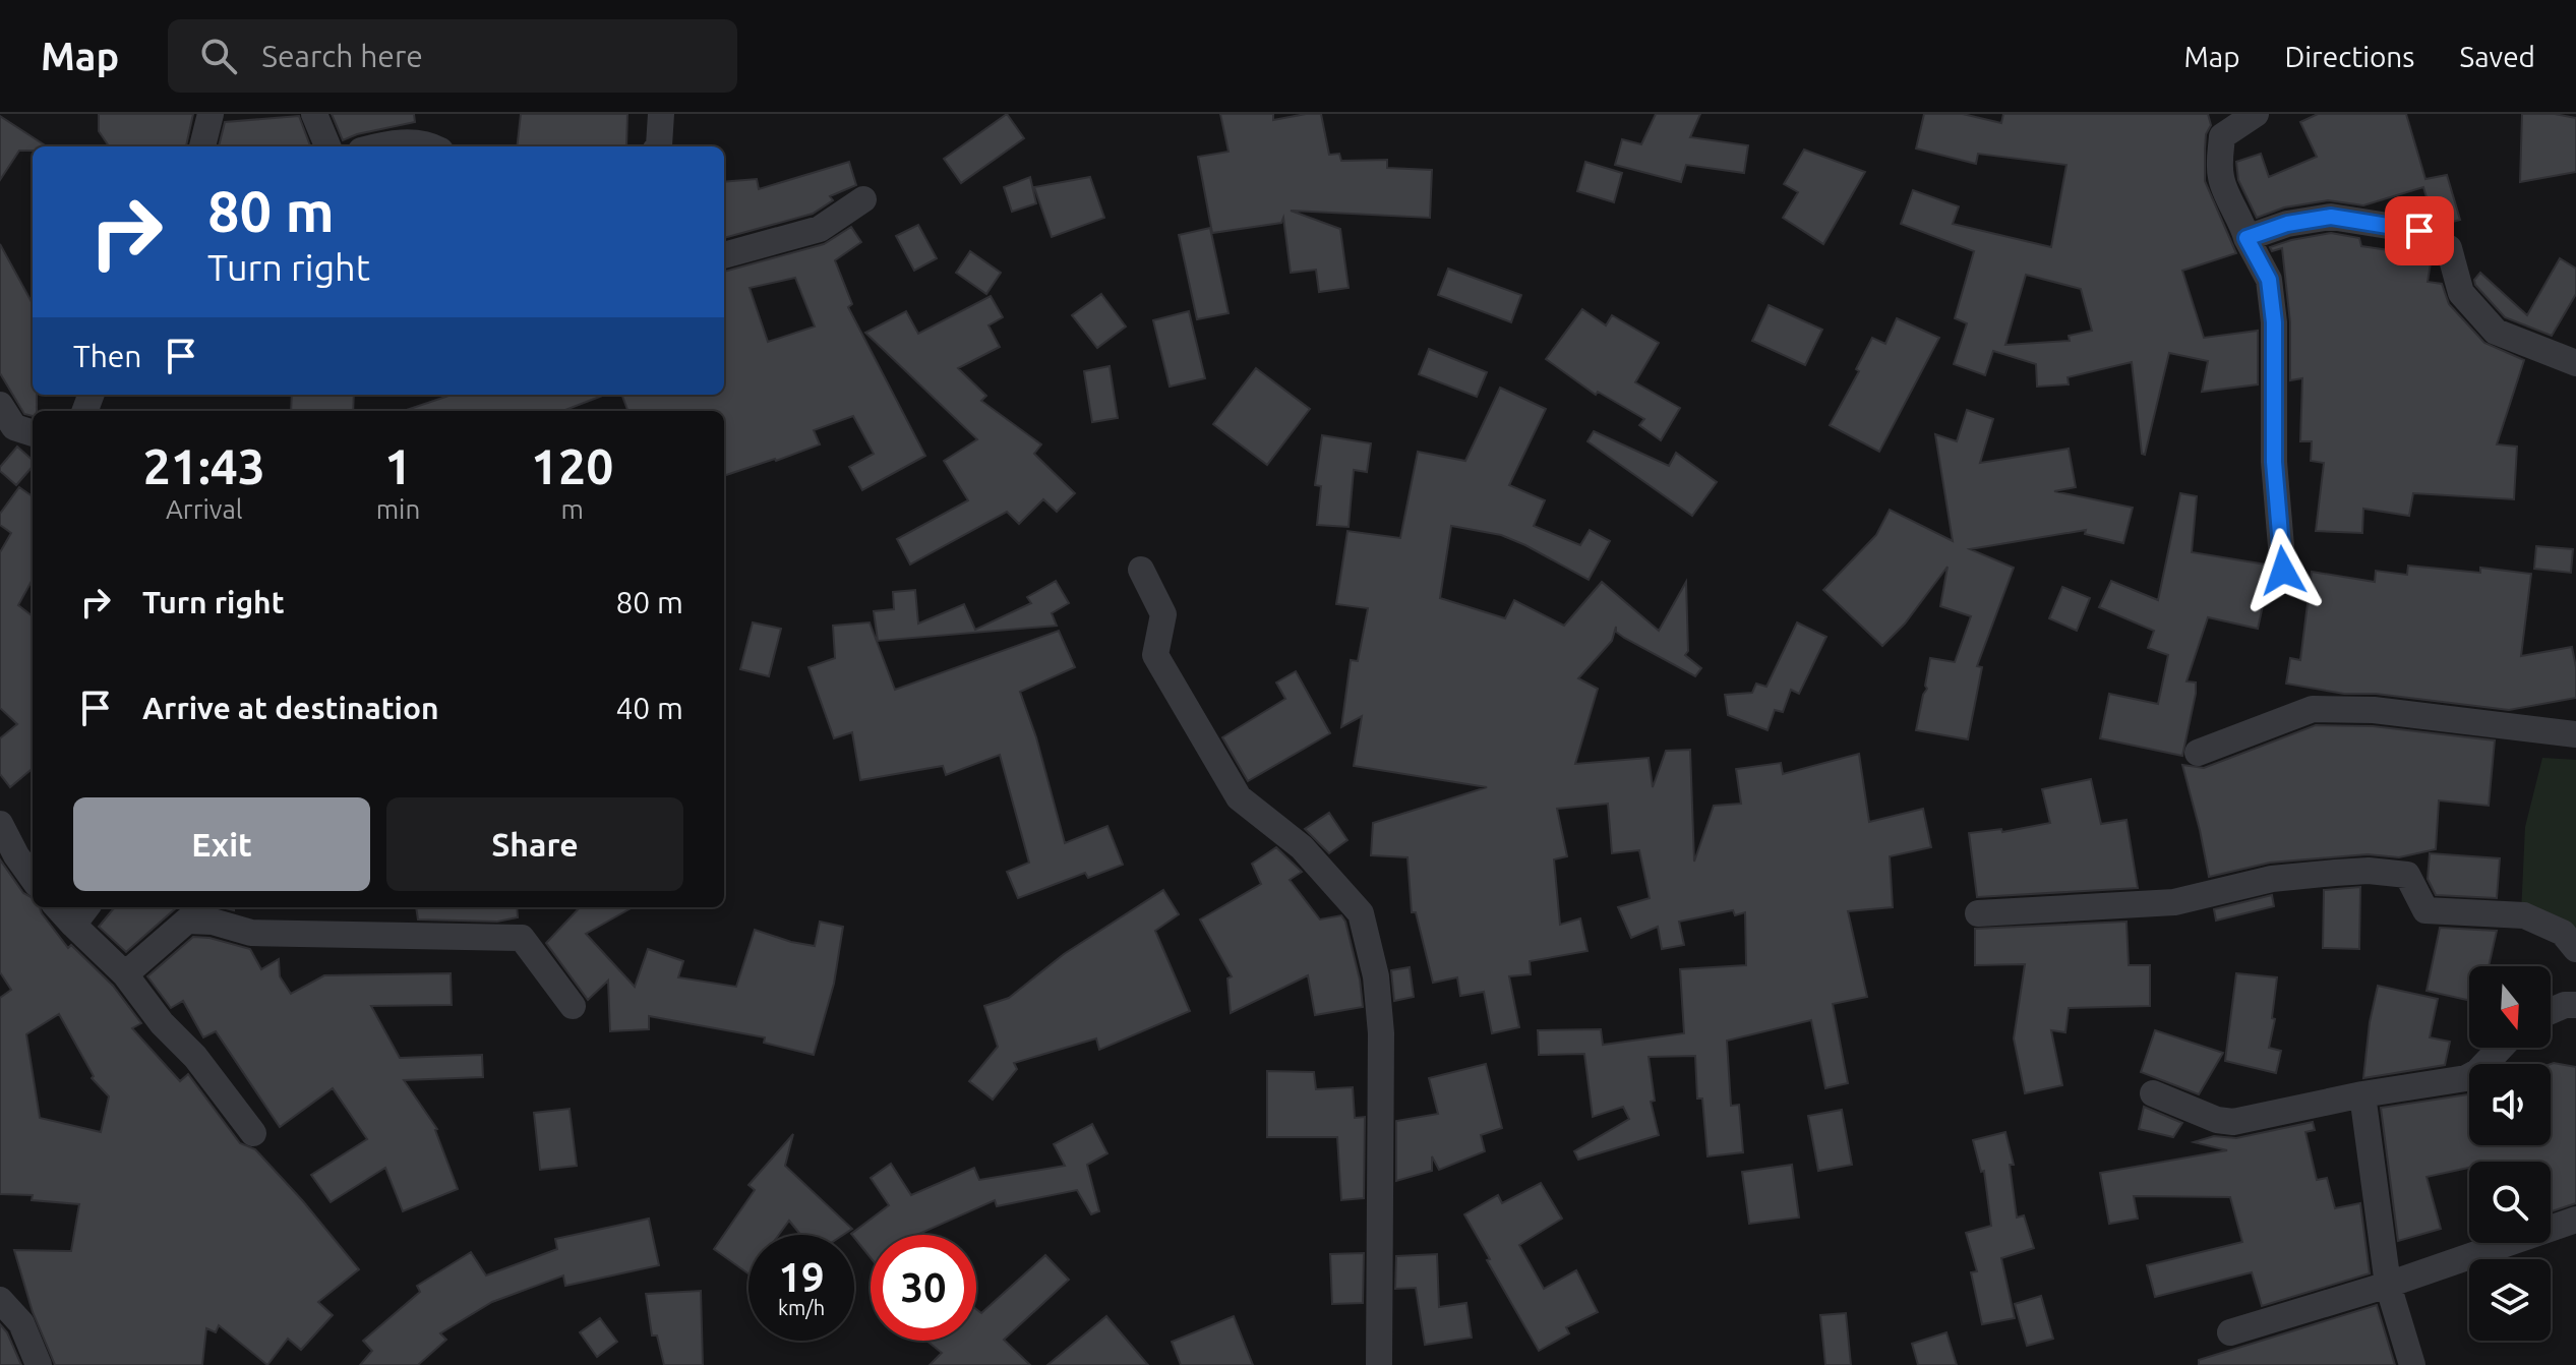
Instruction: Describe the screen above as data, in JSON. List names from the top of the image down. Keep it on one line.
{"north":"bottom","page":{"header":"Map","search":"Search here","nav":["Map","Directions","Saved"],"turn":["80 m","Turn right"],"then":"Then","eta":["21:43","Arrival","1","min","120","m"],"list":[{"name":"Turn right","value":"80 m"},{"name":"Arrive at destination","value":"40 m"}],"buttons":["Exit","Share"],"speed":"19 km/h","limit":"30"}}
